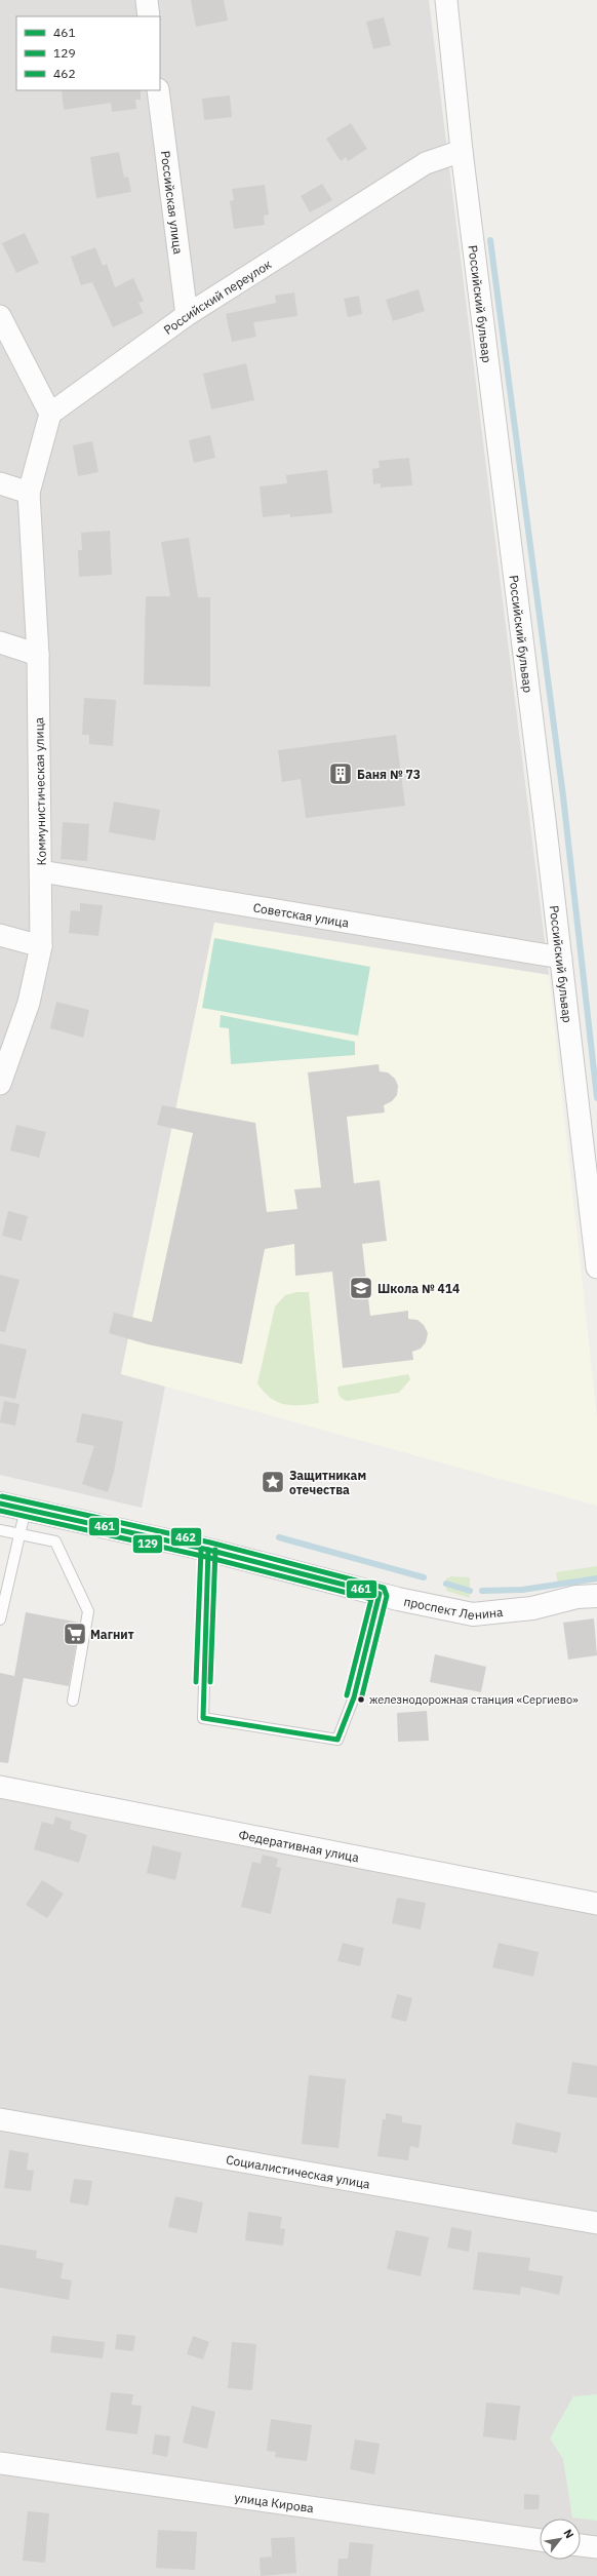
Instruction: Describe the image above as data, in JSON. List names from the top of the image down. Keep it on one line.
{"streets":{"street":["Российская улица","Российский переулок","Российский бульвар","Коммунистическая улица","Советская улица","проспект Ленина","Федеративная улица","Социалистическая улица","улица Кирова"]},"crossings":[["Российская улица","Российский переулок"],["Российский переулок","Российский бульвар"],["Российский бульвар","Советская улица"],["Коммунистическая улица","Советская улица"]],"places":{"building":["Баня № 73"],"school or university":["Школа № 414"],"place":["Защитникам отечества"],"supermarket":["Магнит"],"other":["железнодорожная станция «Сергиево»"]},"lines":["transit line 462","transit line 461","transit line 129"],"legend":["461","129","462"],"north":"top right"}
